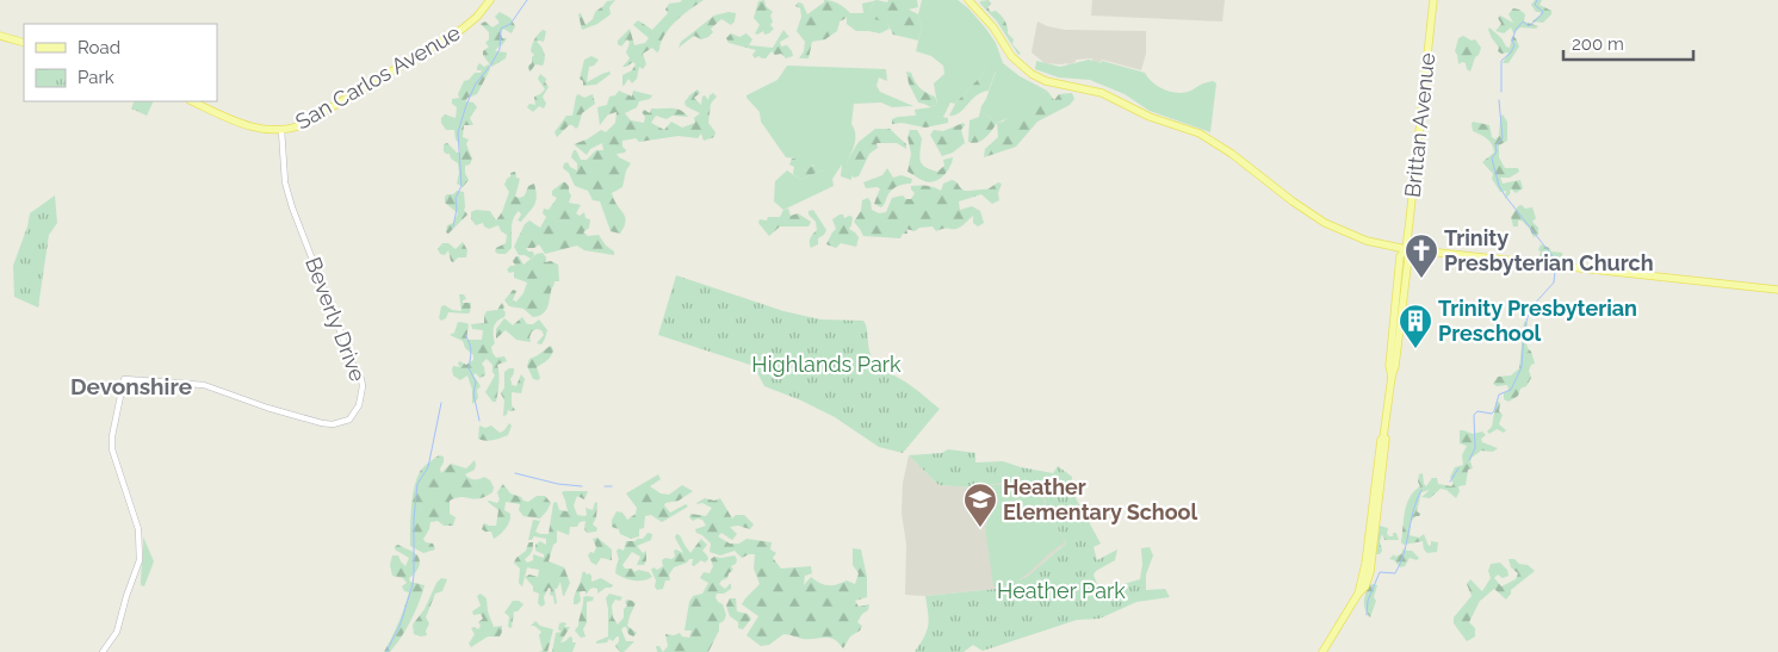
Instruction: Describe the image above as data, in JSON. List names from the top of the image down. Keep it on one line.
{"streets":{"main road":["San Carlos Avenue","Brittan Avenue"],"street":["Beverly Drive"]},"crossings":[["San Carlos Avenue","Beverly Drive"]],"districts":["Devonshire"],"parks":["Highlands Park","Heather Park"],"places":{"church":["Trinity Presbyterian Church"],"building":["Trinity Presbyterian Preschool"],"school or university":["Heather Elementary School"]},"legend":["Road","Park"],"scale_bar":"200 m"}
